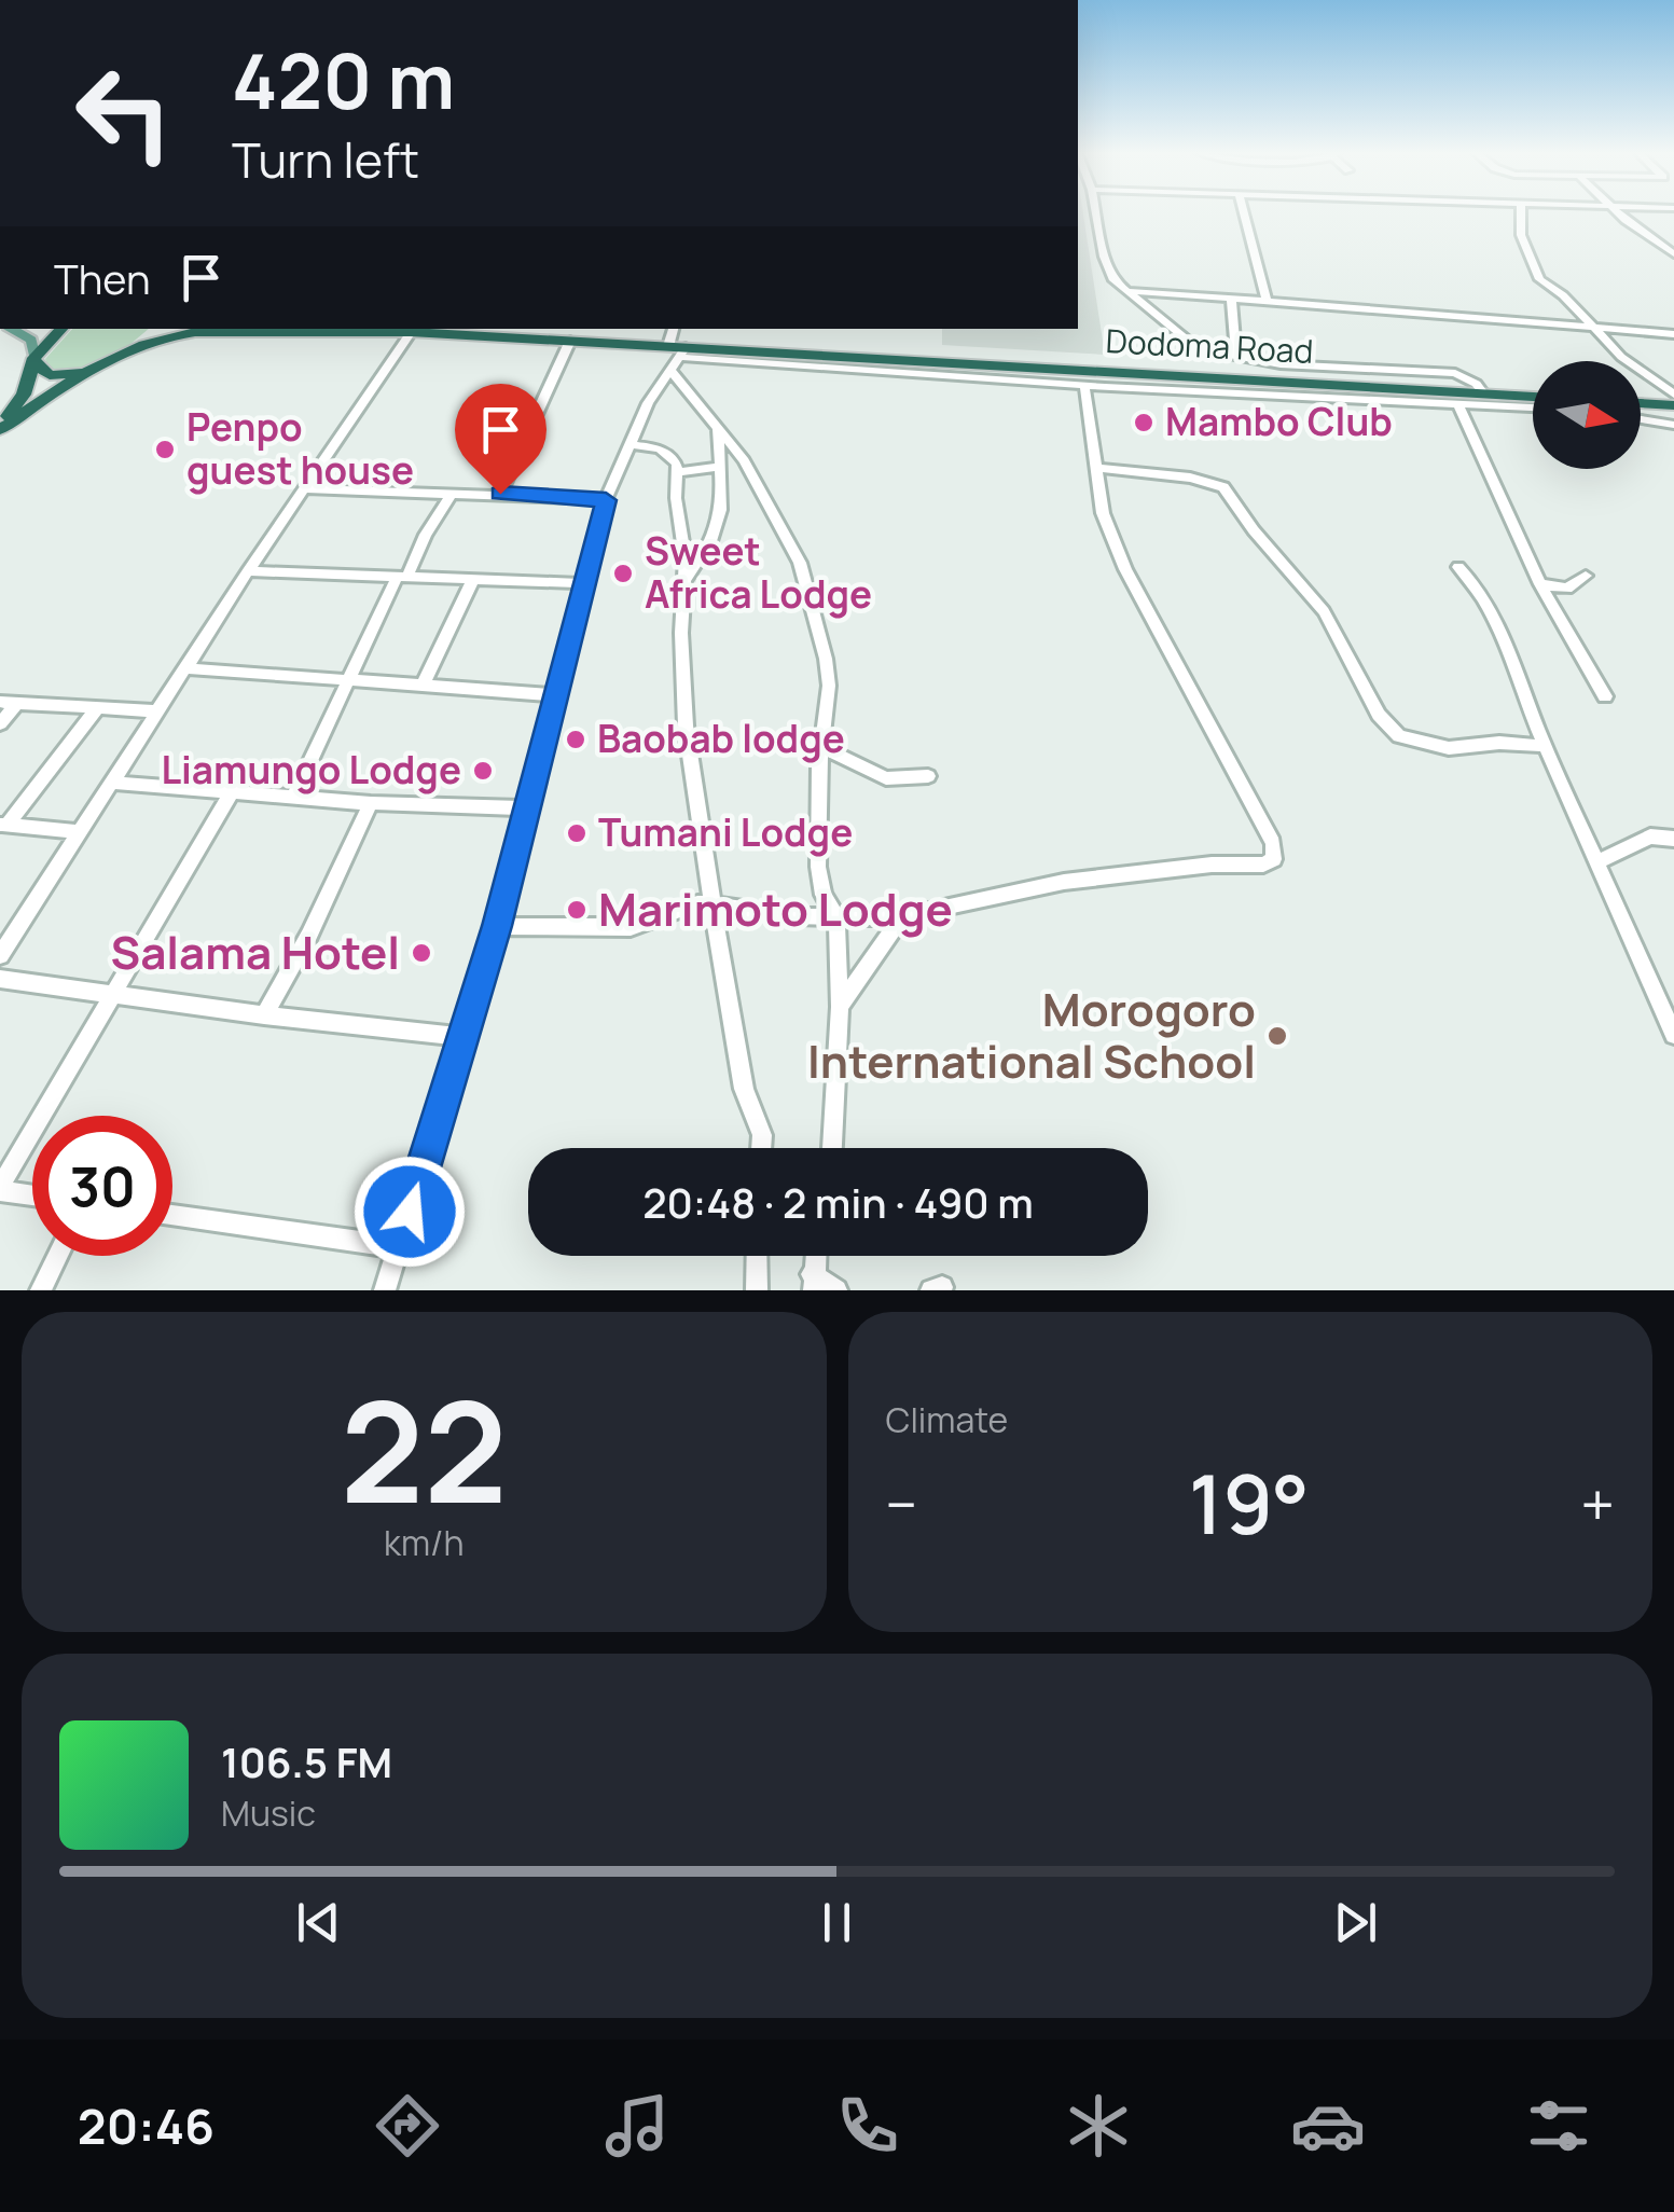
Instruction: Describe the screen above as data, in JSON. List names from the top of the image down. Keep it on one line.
{"streets":{"highway":["Dodoma Road"]},"places":["Mambo Club","Penpo guest house","Sweet Africa Lodge","Baobab lodge","Liamungo Lodge","Tumani Lodge","Marimoto Lodge","Salama Hotel","Morogoro International School"],"north":"right","page":{"turn":["420 m","Turn left"],"then":"Then","limit":"30","trip":"20:48 · 2 min · 490 m","tile":[["22","km/h"],"Climate"],"heat":["−","19°","+"],"song":["106.5 FM","Music"],"tabs":"20:46"}}
